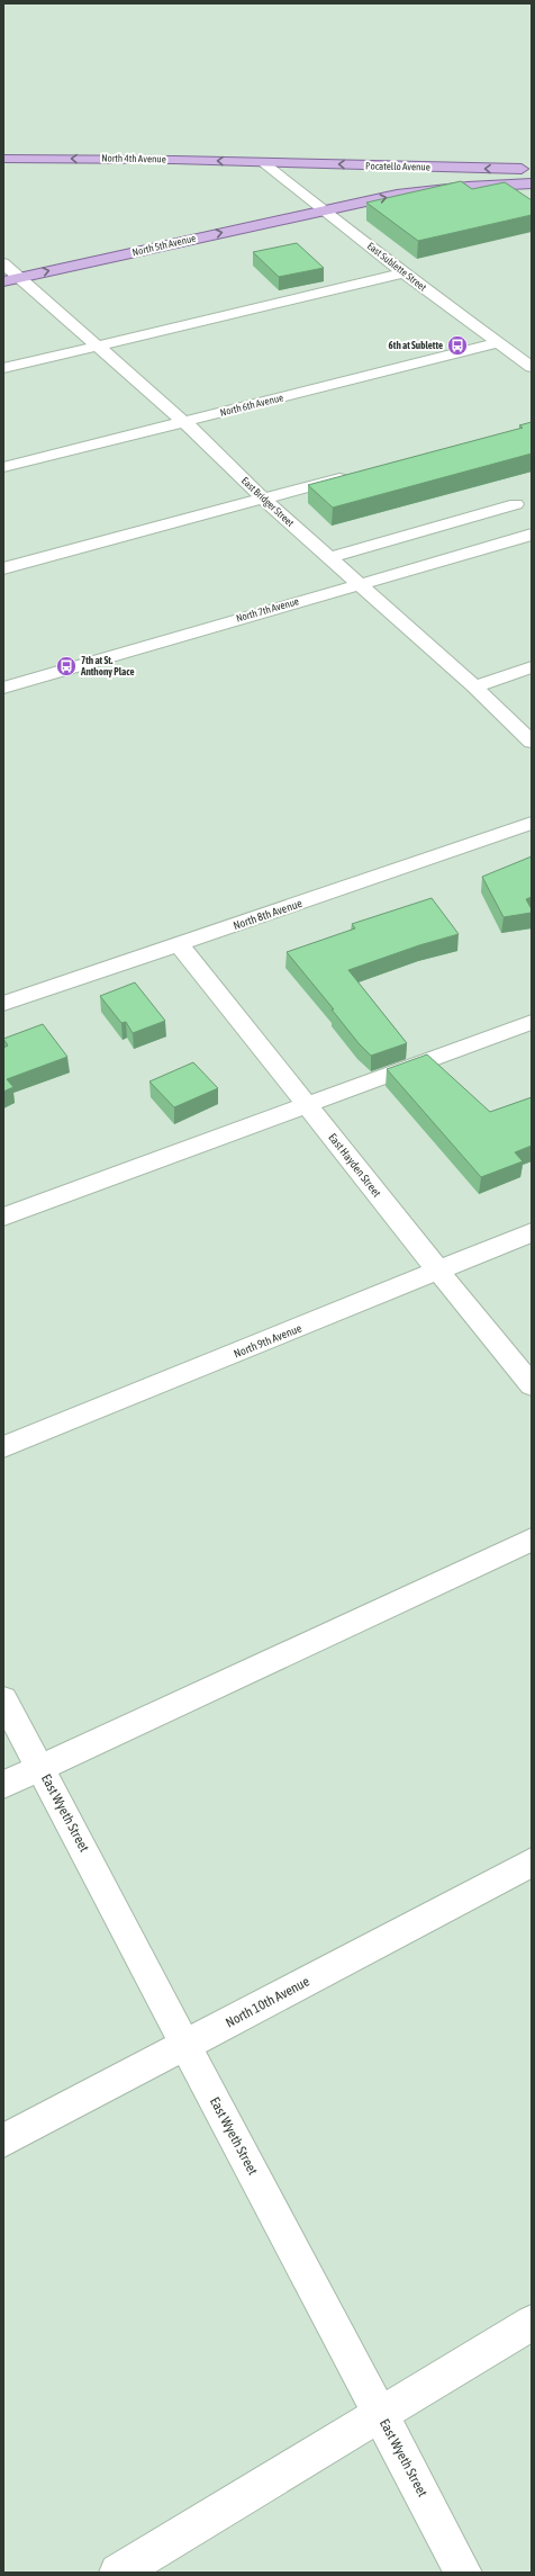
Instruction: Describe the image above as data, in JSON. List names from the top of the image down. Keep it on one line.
{"streets":{"main road":["North 4th Avenue","Pocatello Avenue","North 5th Avenue"],"street":["East Sublette Street","North 6th Avenue","East Bridger Street","North 7th Avenue","North 8th Avenue","East Hayden Street","North 9th Avenue","East Wyeth Street","North 10th Avenue"]},"crossings":[["North 4th Avenue","Pocatello Avenue"],["North 4th Avenue","East Sublette Street"],["Pocatello Avenue","East Sublette Street"],["North 5th Avenue","East Sublette Street"],["North 5th Avenue","East Bridger Street"],["East Sublette Street","North 6th Avenue"],["North 6th Avenue","East Bridger Street"],["East Bridger Street","North 7th Avenue"],["North 8th Avenue","East Hayden Street"],["East Hayden Street","North 9th Avenue"],["East Wyeth Street","North 10th Avenue"]],"one_way":["North 4th Avenue","North 5th Avenue"],"places":{"bus stop":["6th at Sublette","7th at St. Anthony Place"]}}
